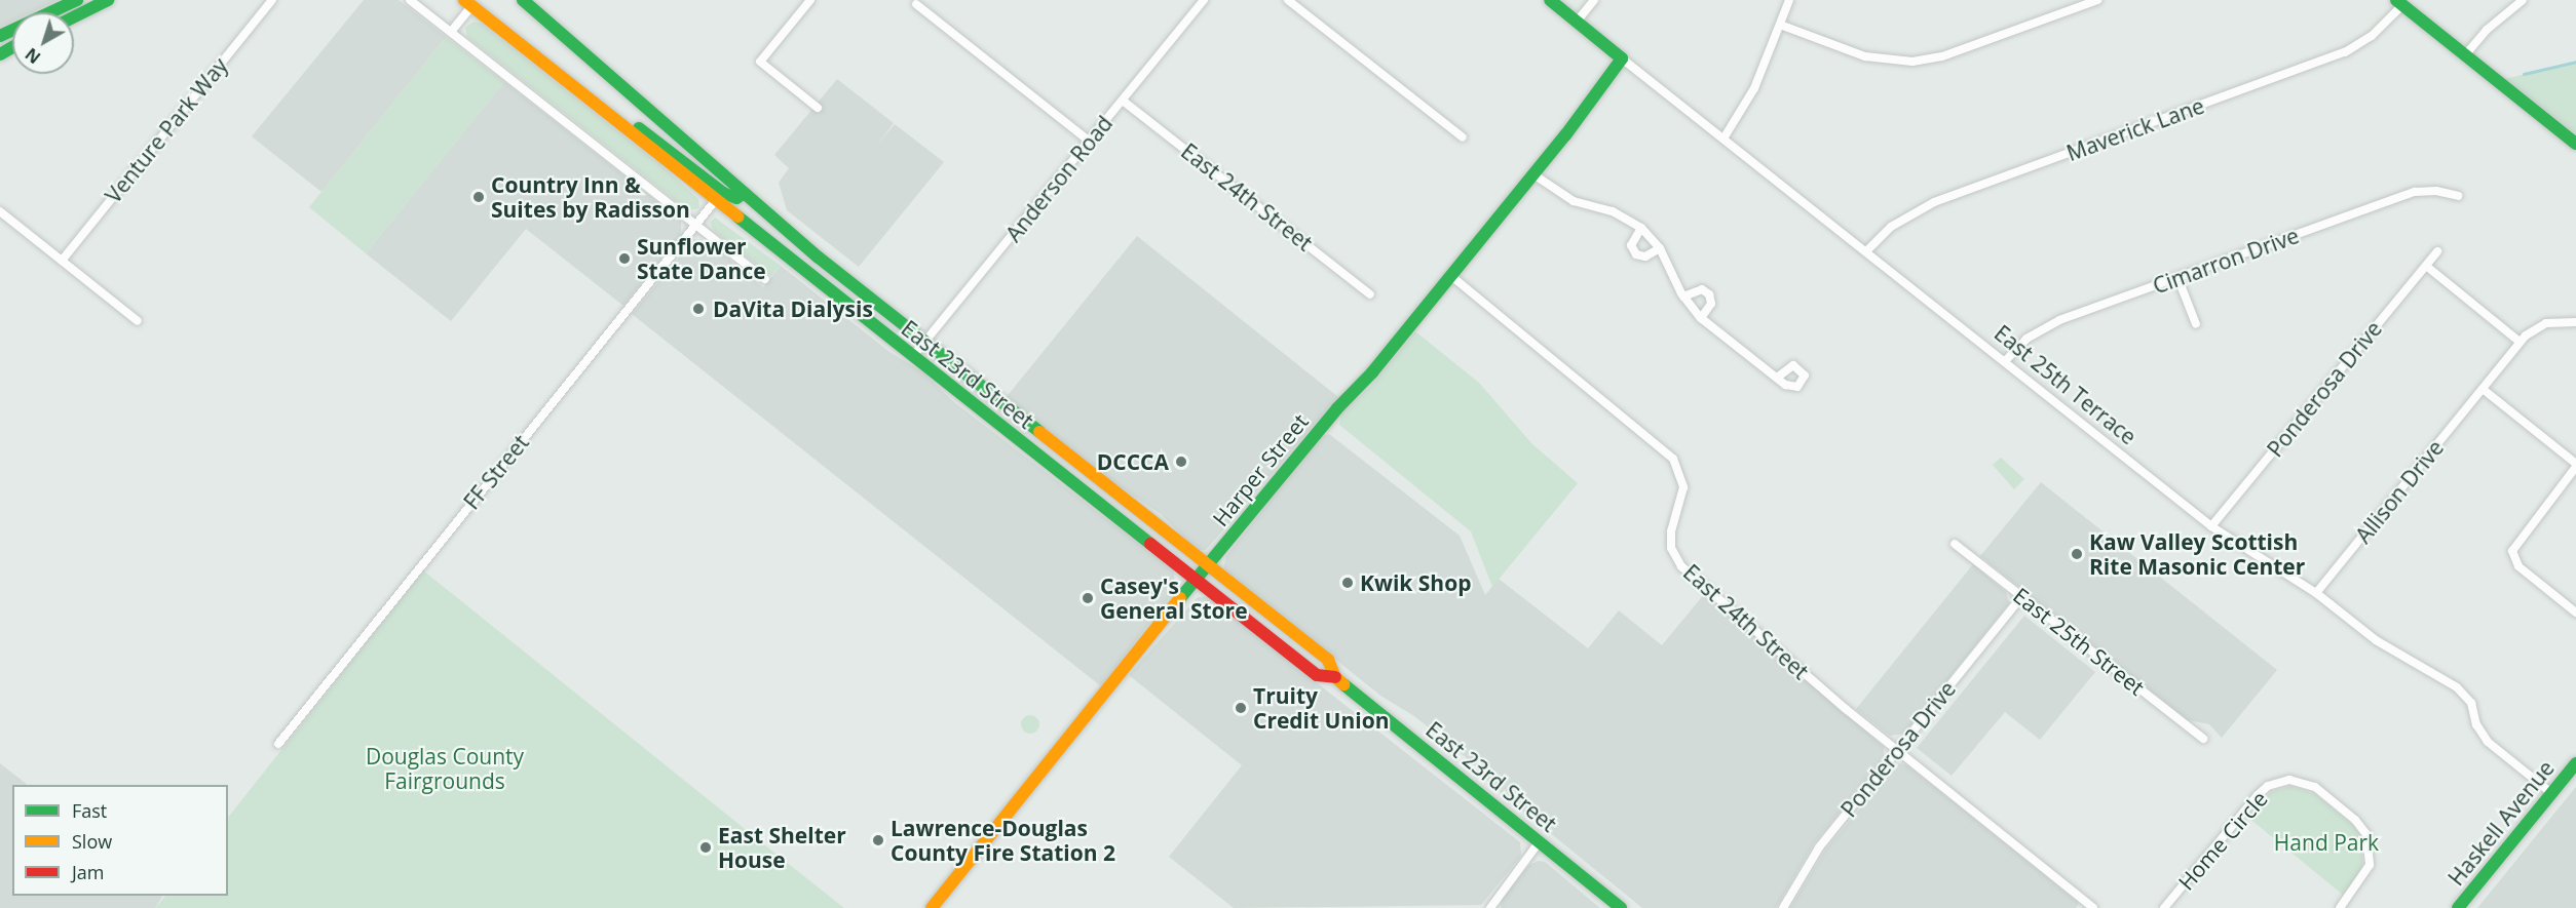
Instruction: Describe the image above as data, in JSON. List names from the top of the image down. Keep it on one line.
{"streets":{"main road":["East 23rd Street","East 25th Terrace","Harper Street","Haskell Avenue"],"street":["Maverick Lane","Venture Park Way","Anderson Road","East 24th Street","Cimarron Drive","Ponderosa Drive","FF Street","Allison Drive","East 25th Street","Home Circle"]},"crossings":[["Maverick Lane","East 25th Terrace"],["Anderson Road","East 24th Street"],["Anderson Road","East 23rd Street"],["East 24th Street","Ponderosa Drive"],["East 24th Street","Harper Street"],["Cimarron Drive","East 25th Terrace"],["East 23rd Street","Harper Street"],["East 23rd Street","FF Street"],["East 25th Terrace","Ponderosa Drive"],["East 25th Terrace","Harper Street"],["East 25th Terrace","Allison Drive"],["East 25th Terrace","Haskell Avenue"],["Ponderosa Drive","East 25th Street"]],"parks":["Douglas County Fairgrounds","Hand Park"],"places":["Country Inn & Suites by Radisson","Sunflower State Dance","DaVita Dialysis","DCCCA","Kaw Valley Scottish Rite Masonic Center","Kwik Shop","Casey's General Store","Truity Credit Union","Lawrence-Douglas County Fire Station 2","East Shelter House"],"legend":["Fast","Slow","Jam"],"north":"bottom left"}
